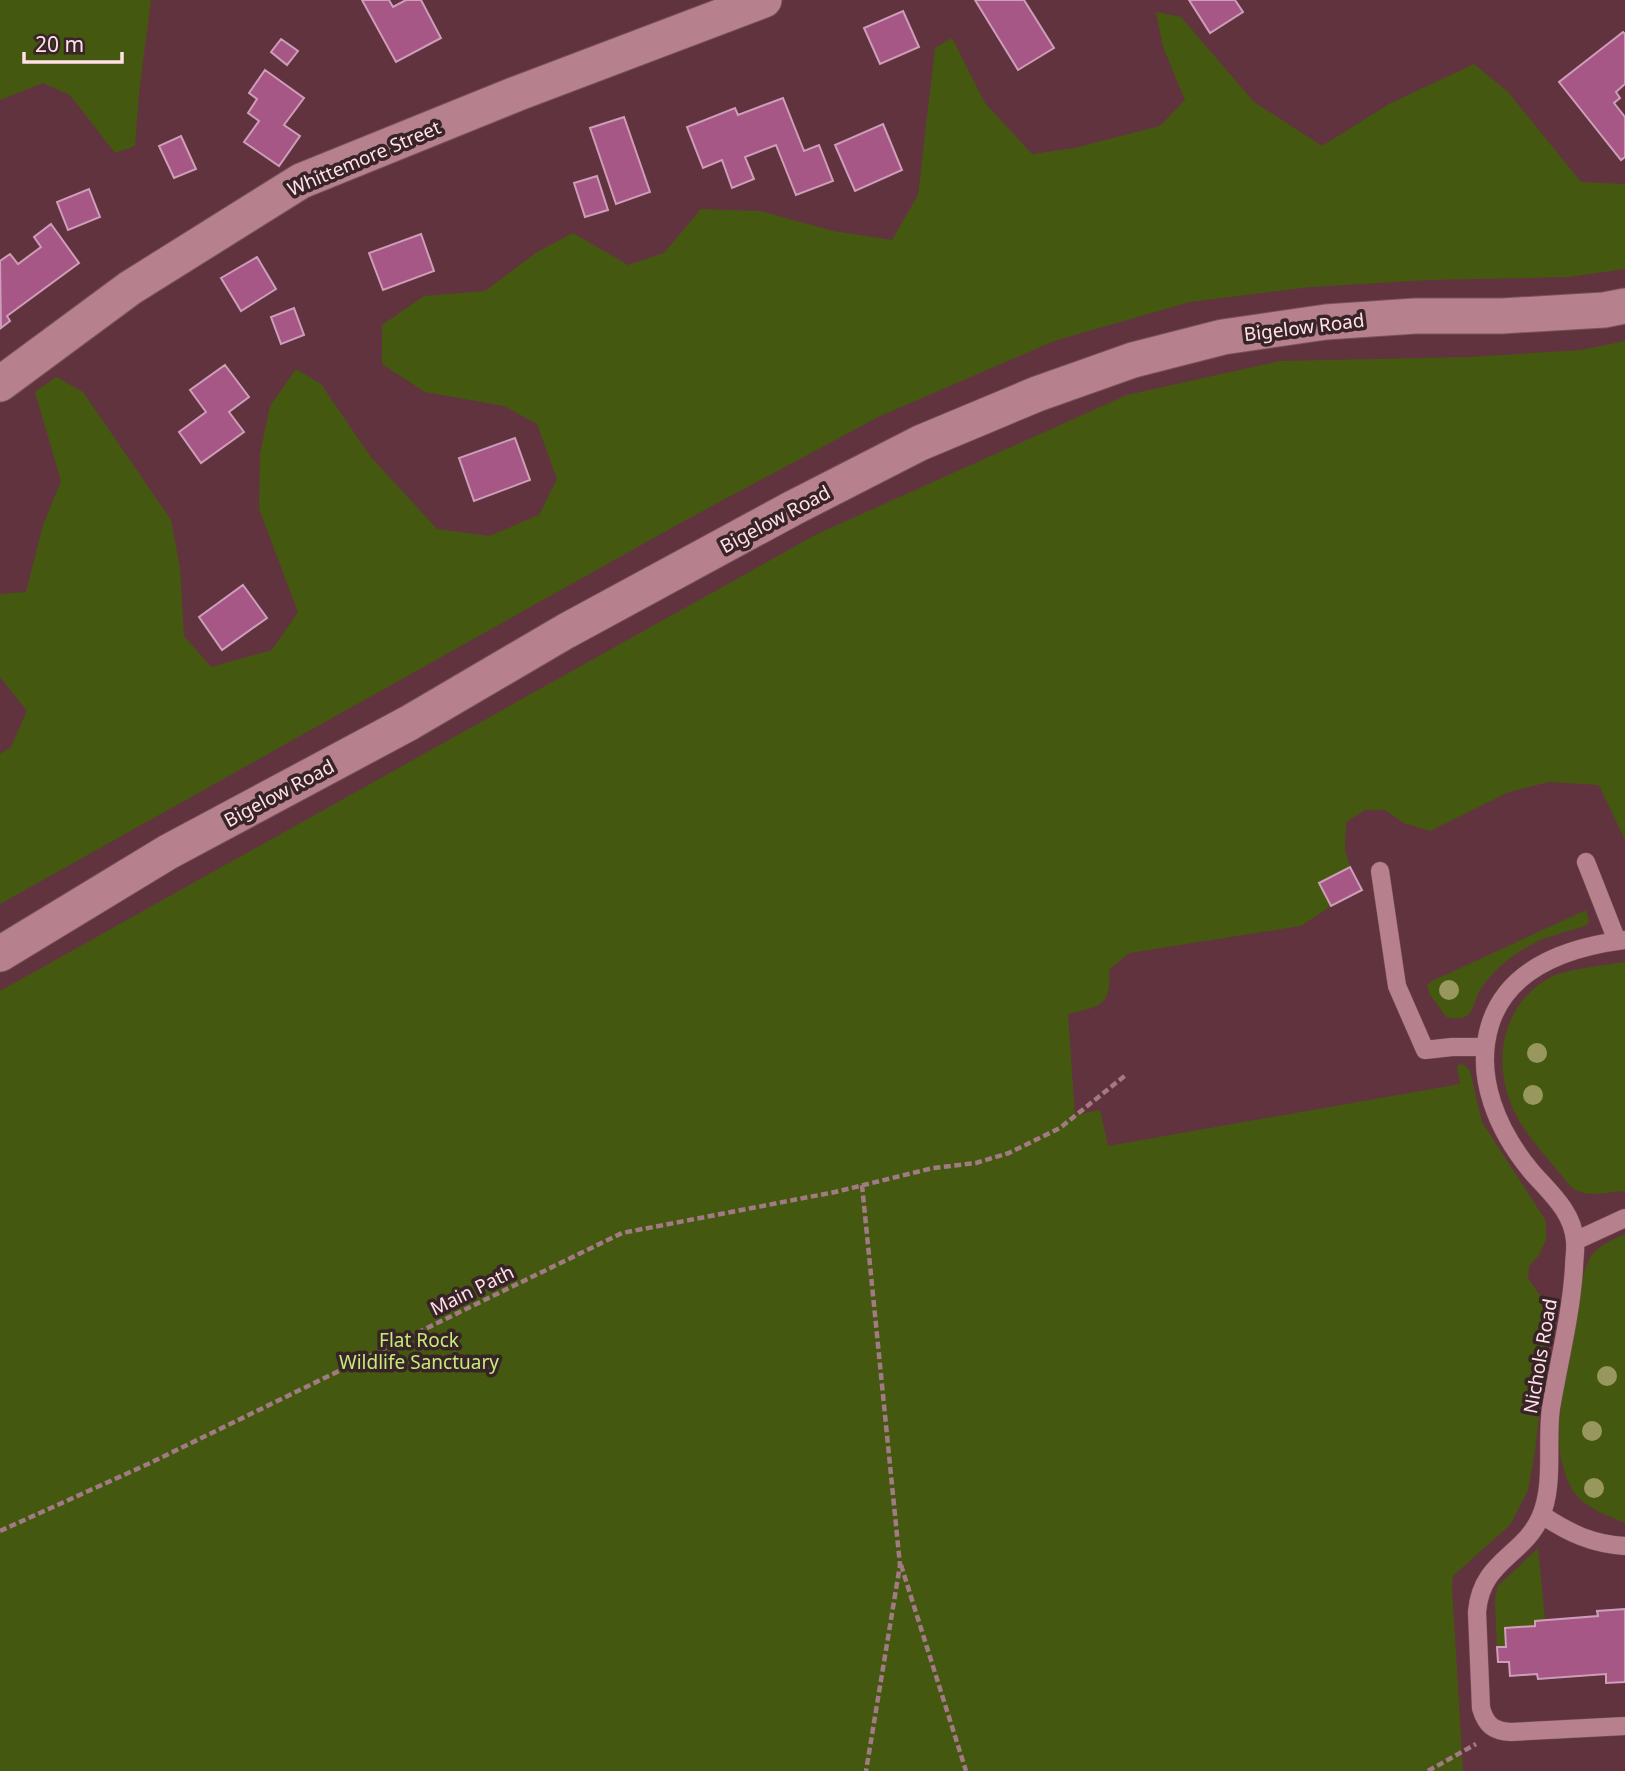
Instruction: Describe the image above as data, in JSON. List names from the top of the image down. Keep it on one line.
{"streets":{"street":["Whittemore Street","Bigelow Road"],"lane":["Nichols Road"],"path":["Main Path"]},"parks":["Flat Rock Wildlife Sanctuary"],"scale_bar":"20 m"}
